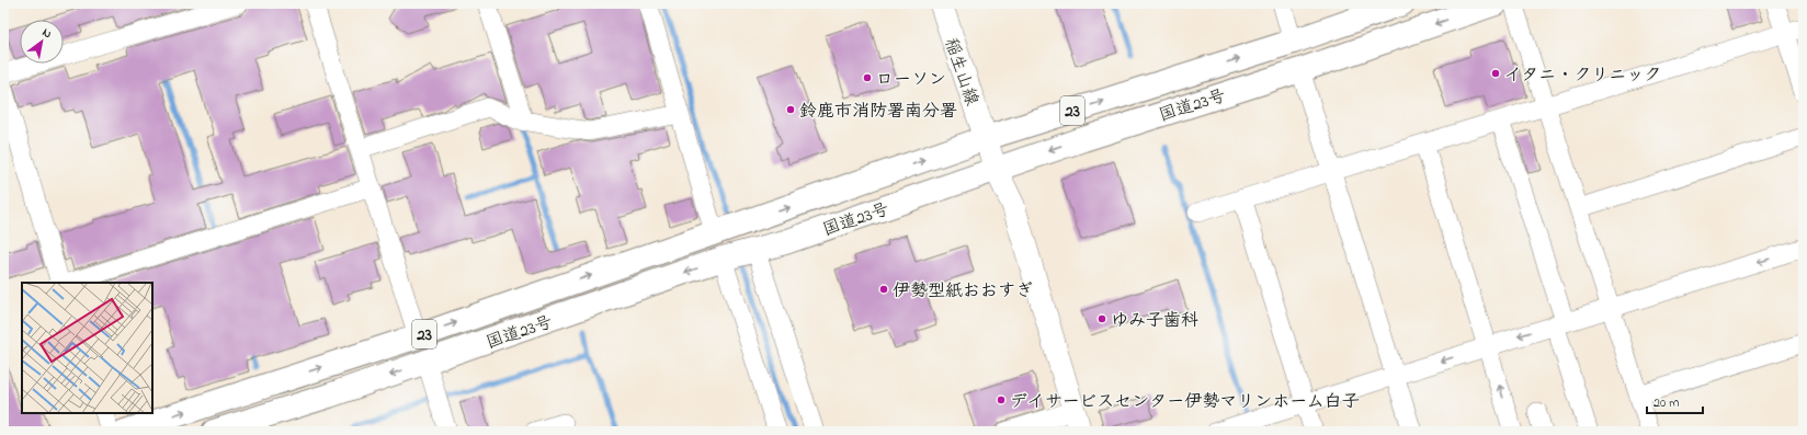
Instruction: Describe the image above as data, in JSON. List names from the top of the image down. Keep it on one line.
{"streets":{"highway":["国道23号","23"],"main road":["稲生山線"]},"crossings":[["稲生山線","国道23号"]],"places":["イタニ・クリニック","ローソン","鈴鹿市消防署南分署","伊勢型紙おおすぎ","ゆみ子歯科","デイサービスセンター伊勢マリンホーム白子"],"scale_bar":"20 m","north":"top right"}
